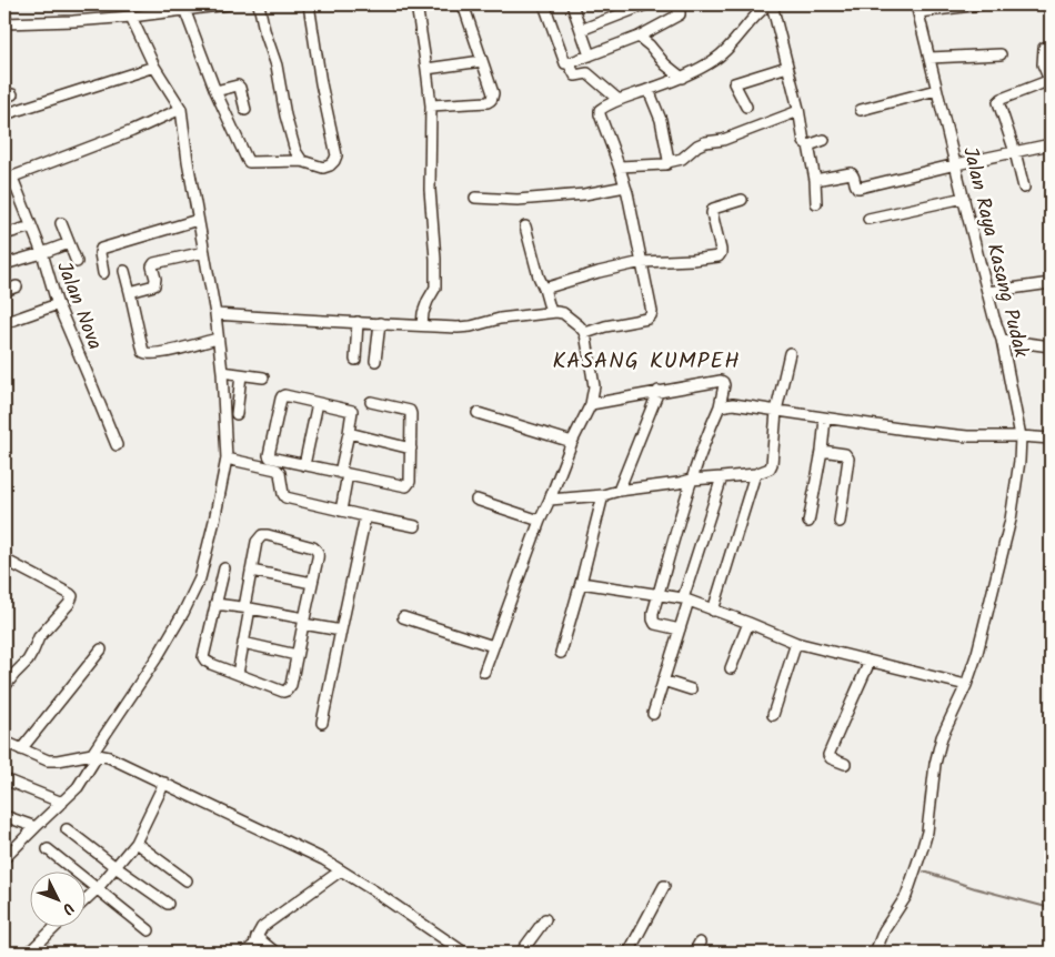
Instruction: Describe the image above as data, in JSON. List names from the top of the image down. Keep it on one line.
{"streets":{"street":["Jalan Raya Kasang Pudak","Jalan Nova"]},"districts":["KASANG KUMPEH"],"north":"bottom right"}
